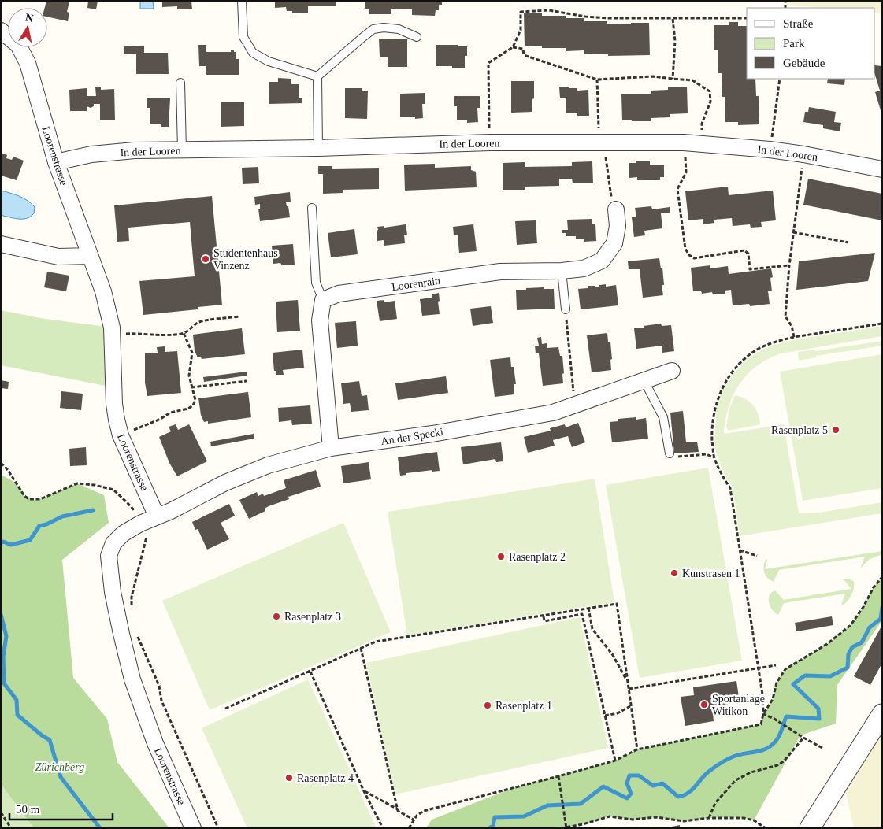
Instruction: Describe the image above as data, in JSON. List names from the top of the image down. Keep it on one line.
{"streets":{"street":["In der Looren","Loorenstrasse","Loorenrain","An der Specki"]},"crossings":[["In der Looren","Loorenstrasse"],["Loorenstrasse","An der Specki"]],"parks":["Zürichberg"],"places":["Studentenhaus Vinzenz","Rasenplatz 5","Rasenplatz 2","Kunstrasen 1","Rasenplatz 3","Sportanlage Witikon","Rasenplatz 1","Rasenplatz 4"],"legend":["Straße","Park","Gebäude"],"scale_bar":"50 m","north":"top"}
